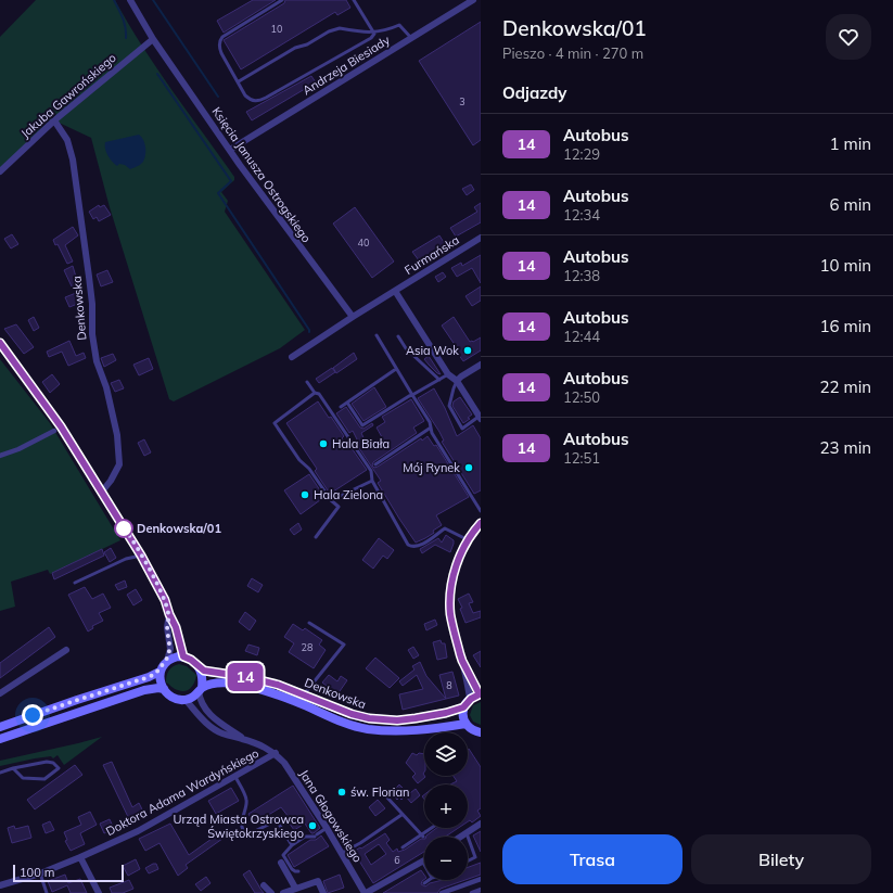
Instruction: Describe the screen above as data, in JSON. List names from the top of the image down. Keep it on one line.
{"streets":{"main road":["Denkowska"],"street":["Andrzeja Biesiady","Jakuba Gawrońskiego","Księcia Janusza Ostrogskiego","Furmańska","Doktora Adama Wardyńskiego","Jana Głogowskiego"]},"crossings":[["Andrzeja Biesiady","Księcia Janusza Ostrogskiego"],["Jakuba Gawrońskiego","Księcia Janusza Ostrogskiego"],["Jakuba Gawrońskiego","Denkowska"],["Doktora Adama Wardyńskiego","Jana Głogowskiego"]],"places":["Asia Wok","Hala Biała","Mój Rynek","Hala Zielona","Denkowska/01","św. Florian","Urząd Miasta Ostrowca Świętokrzyskiego"],"lines":["bus line 14"],"house_numbers":["10","3","40","28","8","6"],"scale_bar":"100 m","page":{"on_map":"14","heading":[["Denkowska/01","Pieszo · 4 min · 270 m"],"Odjazdy"],"list":[{"mark":"14","name":"Autobus","note":"12:29","value":"1 min"},{"mark":"14","name":"Autobus","note":"12:34","value":"6 min"},{"mark":"14","name":"Autobus","note":"12:38","value":"10 min"},{"mark":"14","name":"Autobus","note":"12:44","value":"16 min"},{"mark":"14","name":"Autobus","note":"12:50","value":"22 min"},{"mark":"14","name":"Autobus","note":"12:51","value":"23 min"}],"map_buttons":["+","−"],"buttons":["Trasa","Bilety"],"scale":"100 m"}}
